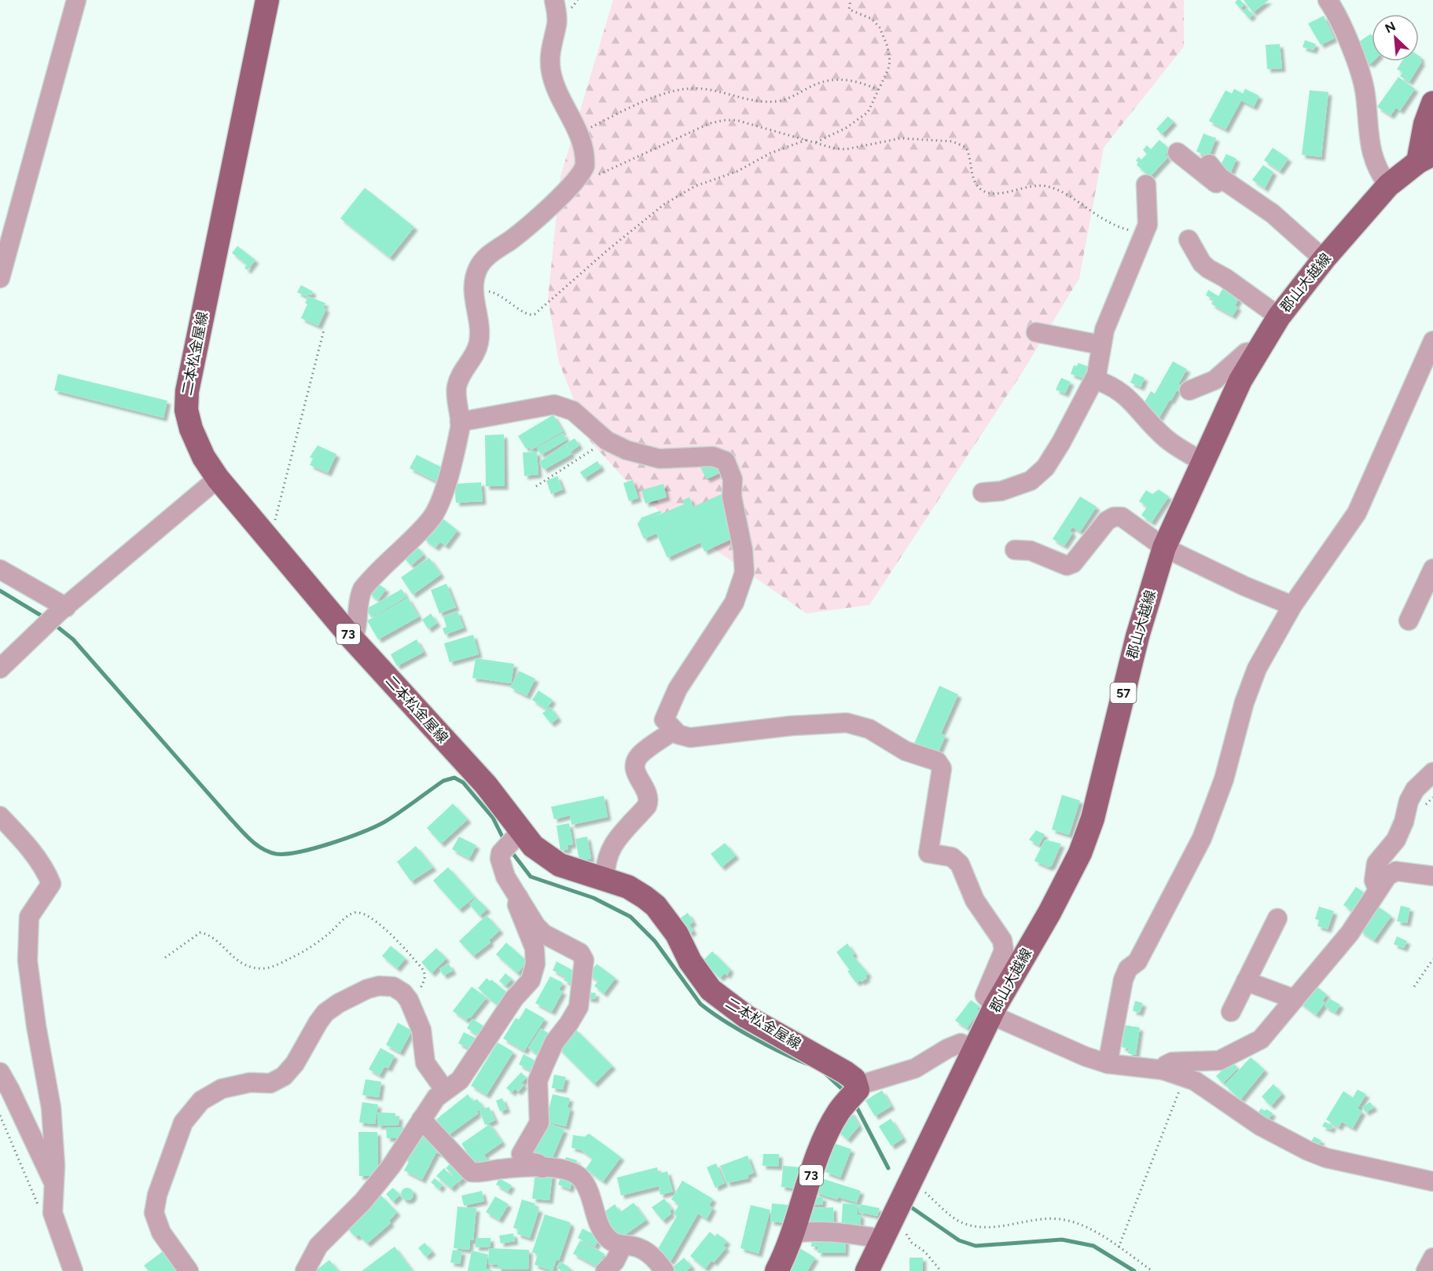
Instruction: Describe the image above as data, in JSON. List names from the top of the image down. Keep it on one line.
{"streets":{"main road":["郡山大越線","二本松金屋線","73","57"]},"crossings":[["二本松金屋線","73"]],"north":"top left"}
